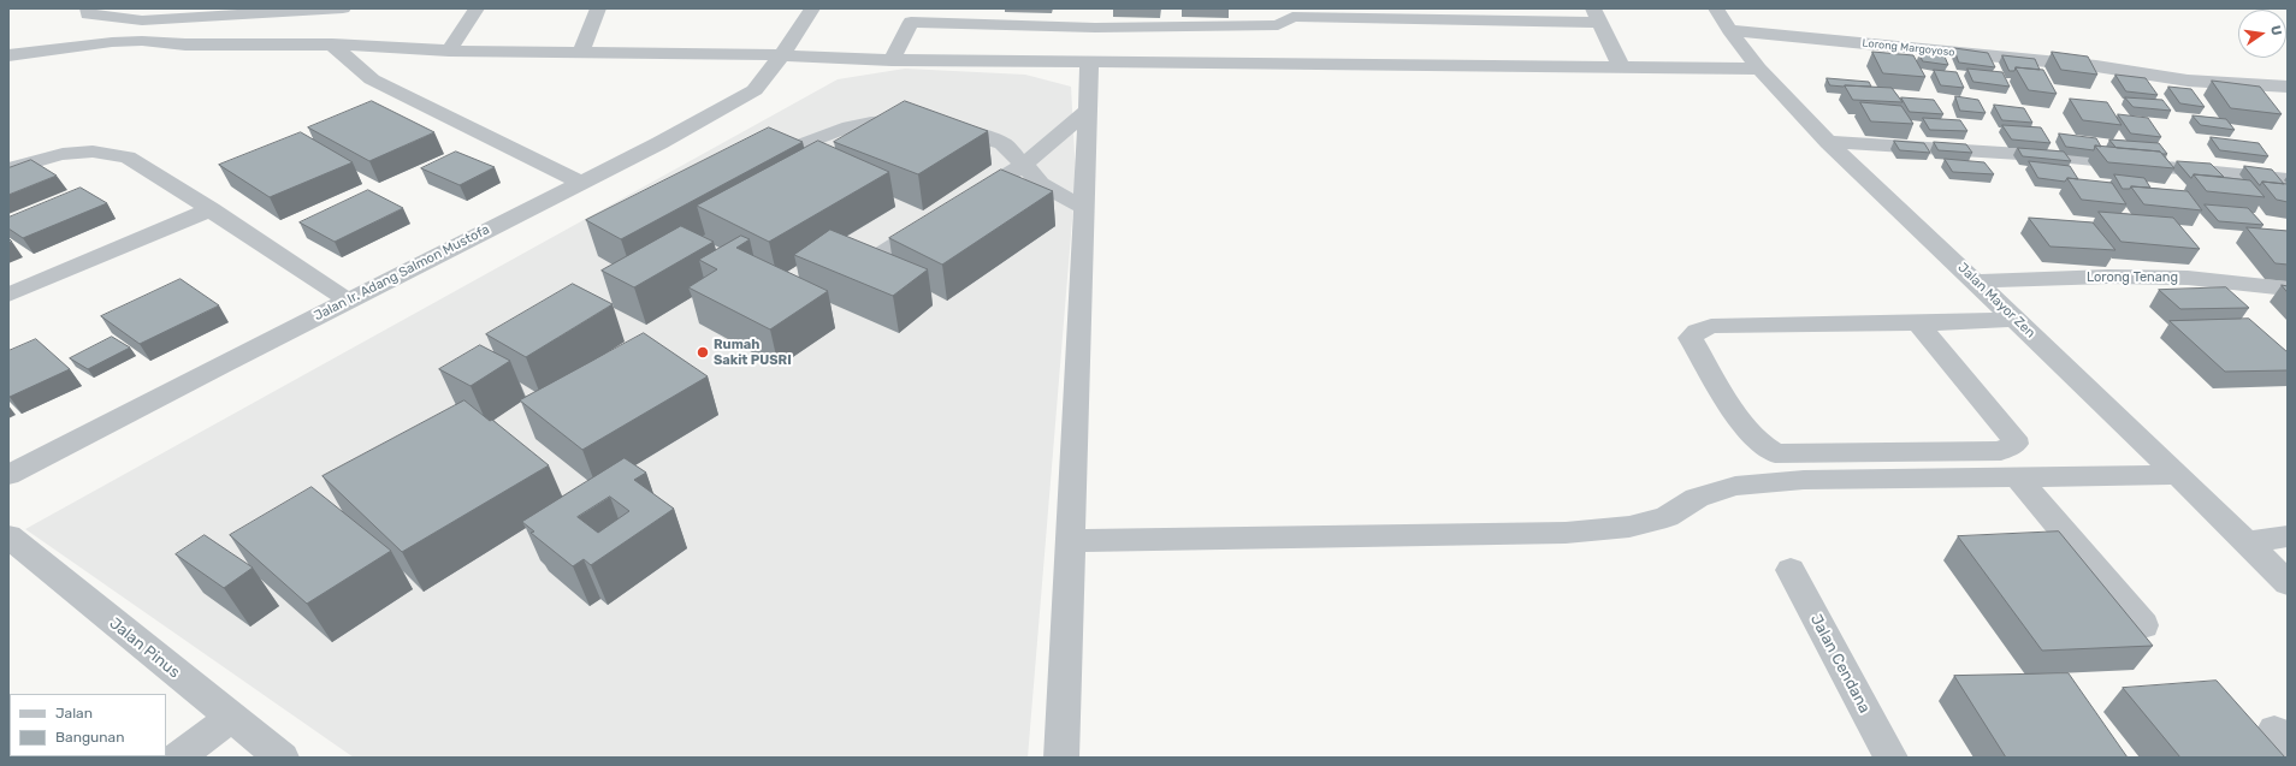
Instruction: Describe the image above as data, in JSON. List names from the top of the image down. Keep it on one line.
{"streets":{"street":["Lorong Margoyoso","Jalan Ir. Adang Salmon Mustofa","Lorong Tenang","Jalan Mayor Zen","Jalan Pinus","Jalan Cendana"]},"crossings":[["Lorong Margoyoso","Jalan Mayor Zen"],["Lorong Tenang","Jalan Mayor Zen"]],"places":["Rumah Sakit PUSRI"],"legend":["Jalan","Bangunan"],"north":"right"}
